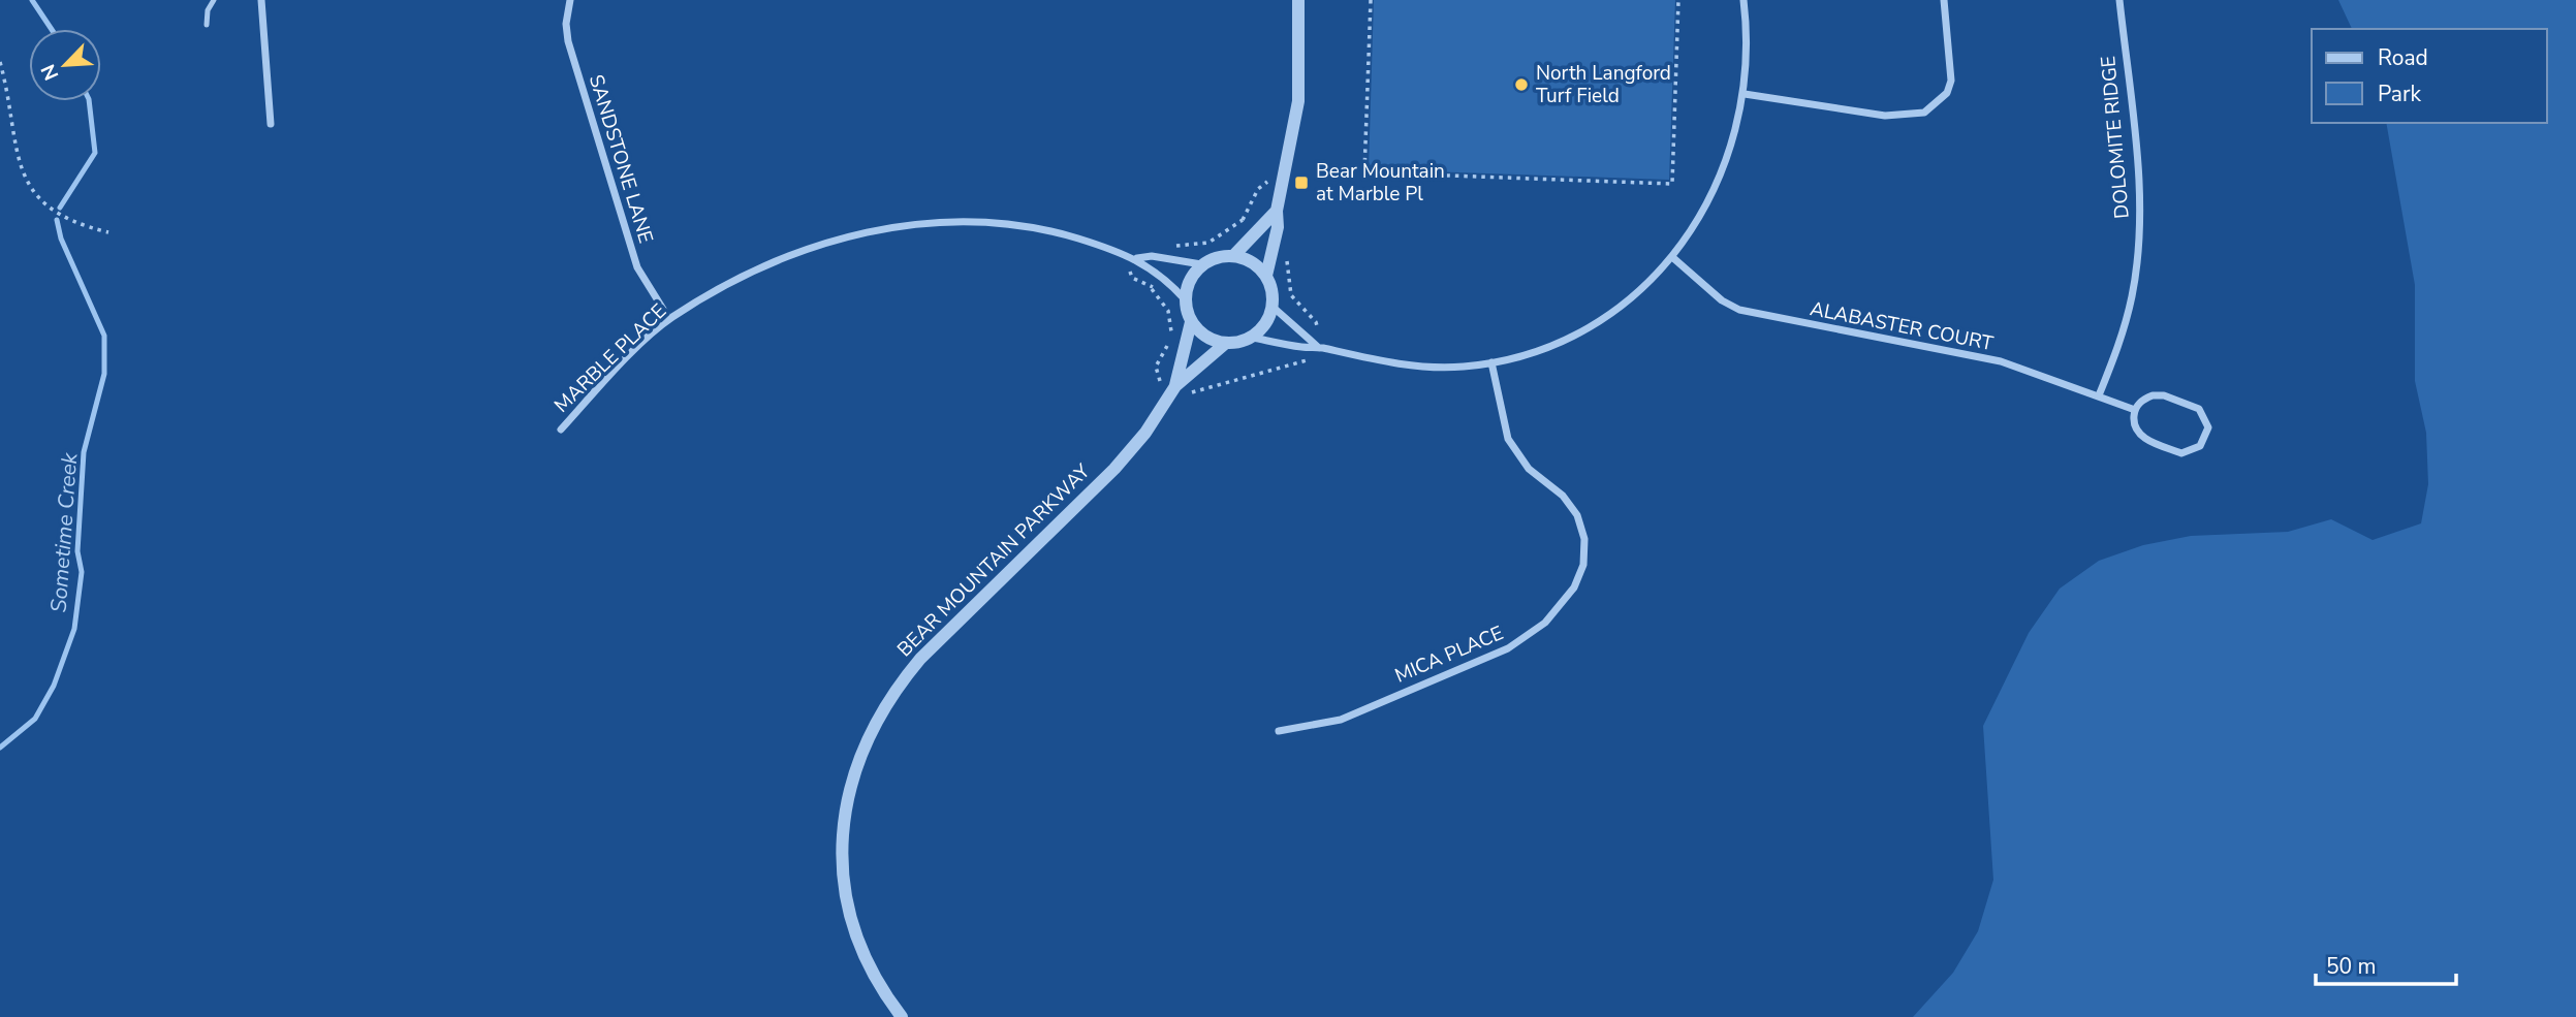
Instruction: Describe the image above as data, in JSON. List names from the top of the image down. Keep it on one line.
{"streets":{"street":["DOLOMITE RIDGE","SANDSTONE LANE","ALABASTER COURT","MARBLE PLACE","BEAR MOUNTAIN PARKWAY","MICA PLACE"]},"crossings":[["DOLOMITE RIDGE","ALABASTER COURT"],["SANDSTONE LANE","MARBLE PLACE"],["MARBLE PLACE","BEAR MOUNTAIN PARKWAY"]],"water":["Sometime Creek"],"places":{"other":["North Langford Turf Field"],"transit":["Bear Mountain at Marble Pl"]},"legend":["Road","Park"],"scale_bar":"50 m","north":"bottom left"}
